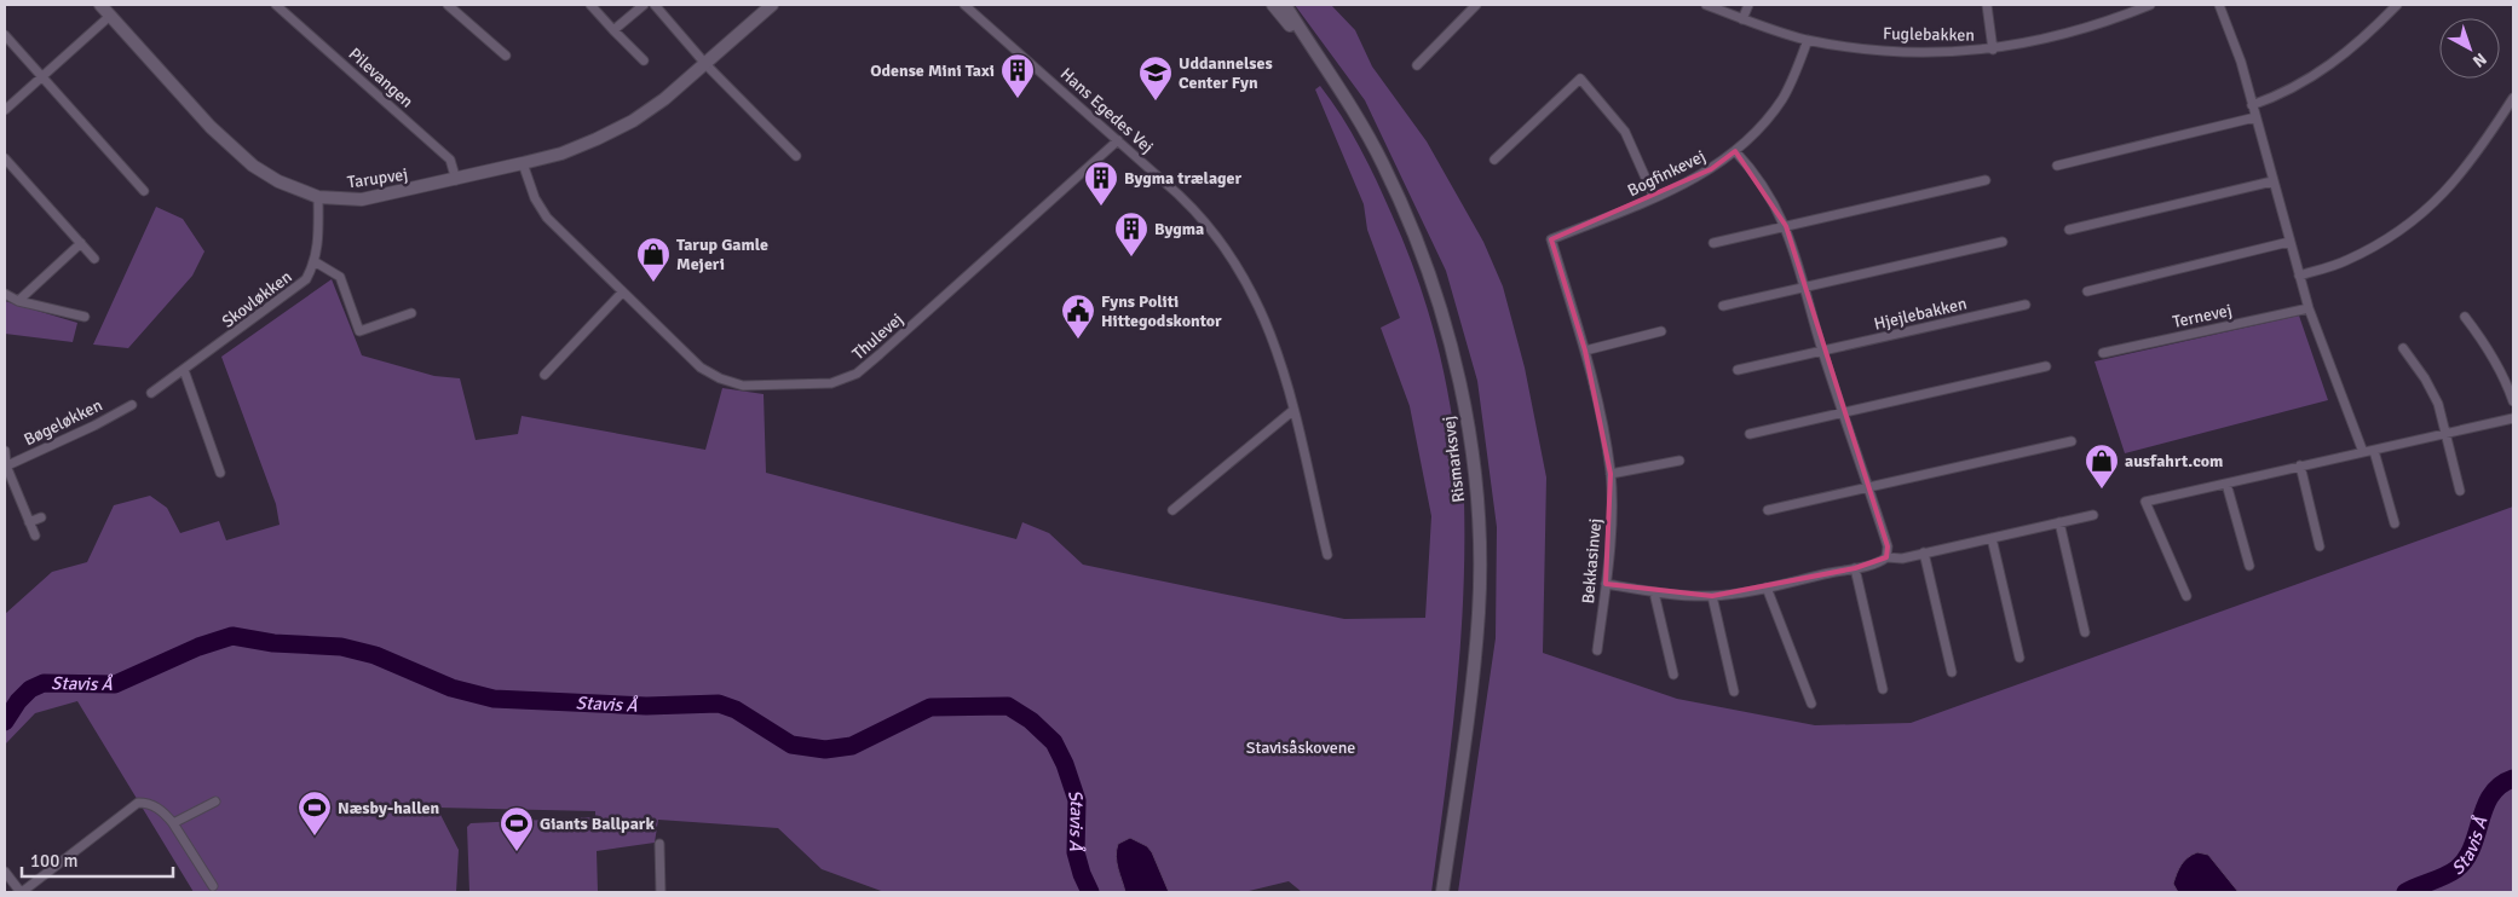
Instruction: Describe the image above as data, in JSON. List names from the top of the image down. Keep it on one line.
{"streets":{"main road":["Tarupvej","Rismarksvej"],"street":["Fuglebakken","Pilevangen","Hans Egedes Vej","Bogfinkevej","Skovløkken","Hjejlebakken","Ternevej","Thulevej","Bøgeløkken","Bekkasinvej"]},"crossings":[["Fuglebakken","Bogfinkevej"],["Pilevangen","Tarupvej"],["Hans Egedes Vej","Thulevej"],["Bogfinkevej","Bekkasinvej"],["Tarupvej","Thulevej"]],"water":["Stavis Å"],"parks":["Stavisåskovene"],"places":{"building":["Odense Mini Taxi","Bygma trælager","Bygma"],"school or university":["Uddannelses Center Fyn"],"shop":["Tarup Gamle Mejeri","ausfahrt.com"],"public building":["Fyns Politi Hittegodskontor"],"sports":["Næsby-hallen","Giants Ballpark"]},"scale_bar":"100 m","north":"bottom right"}
